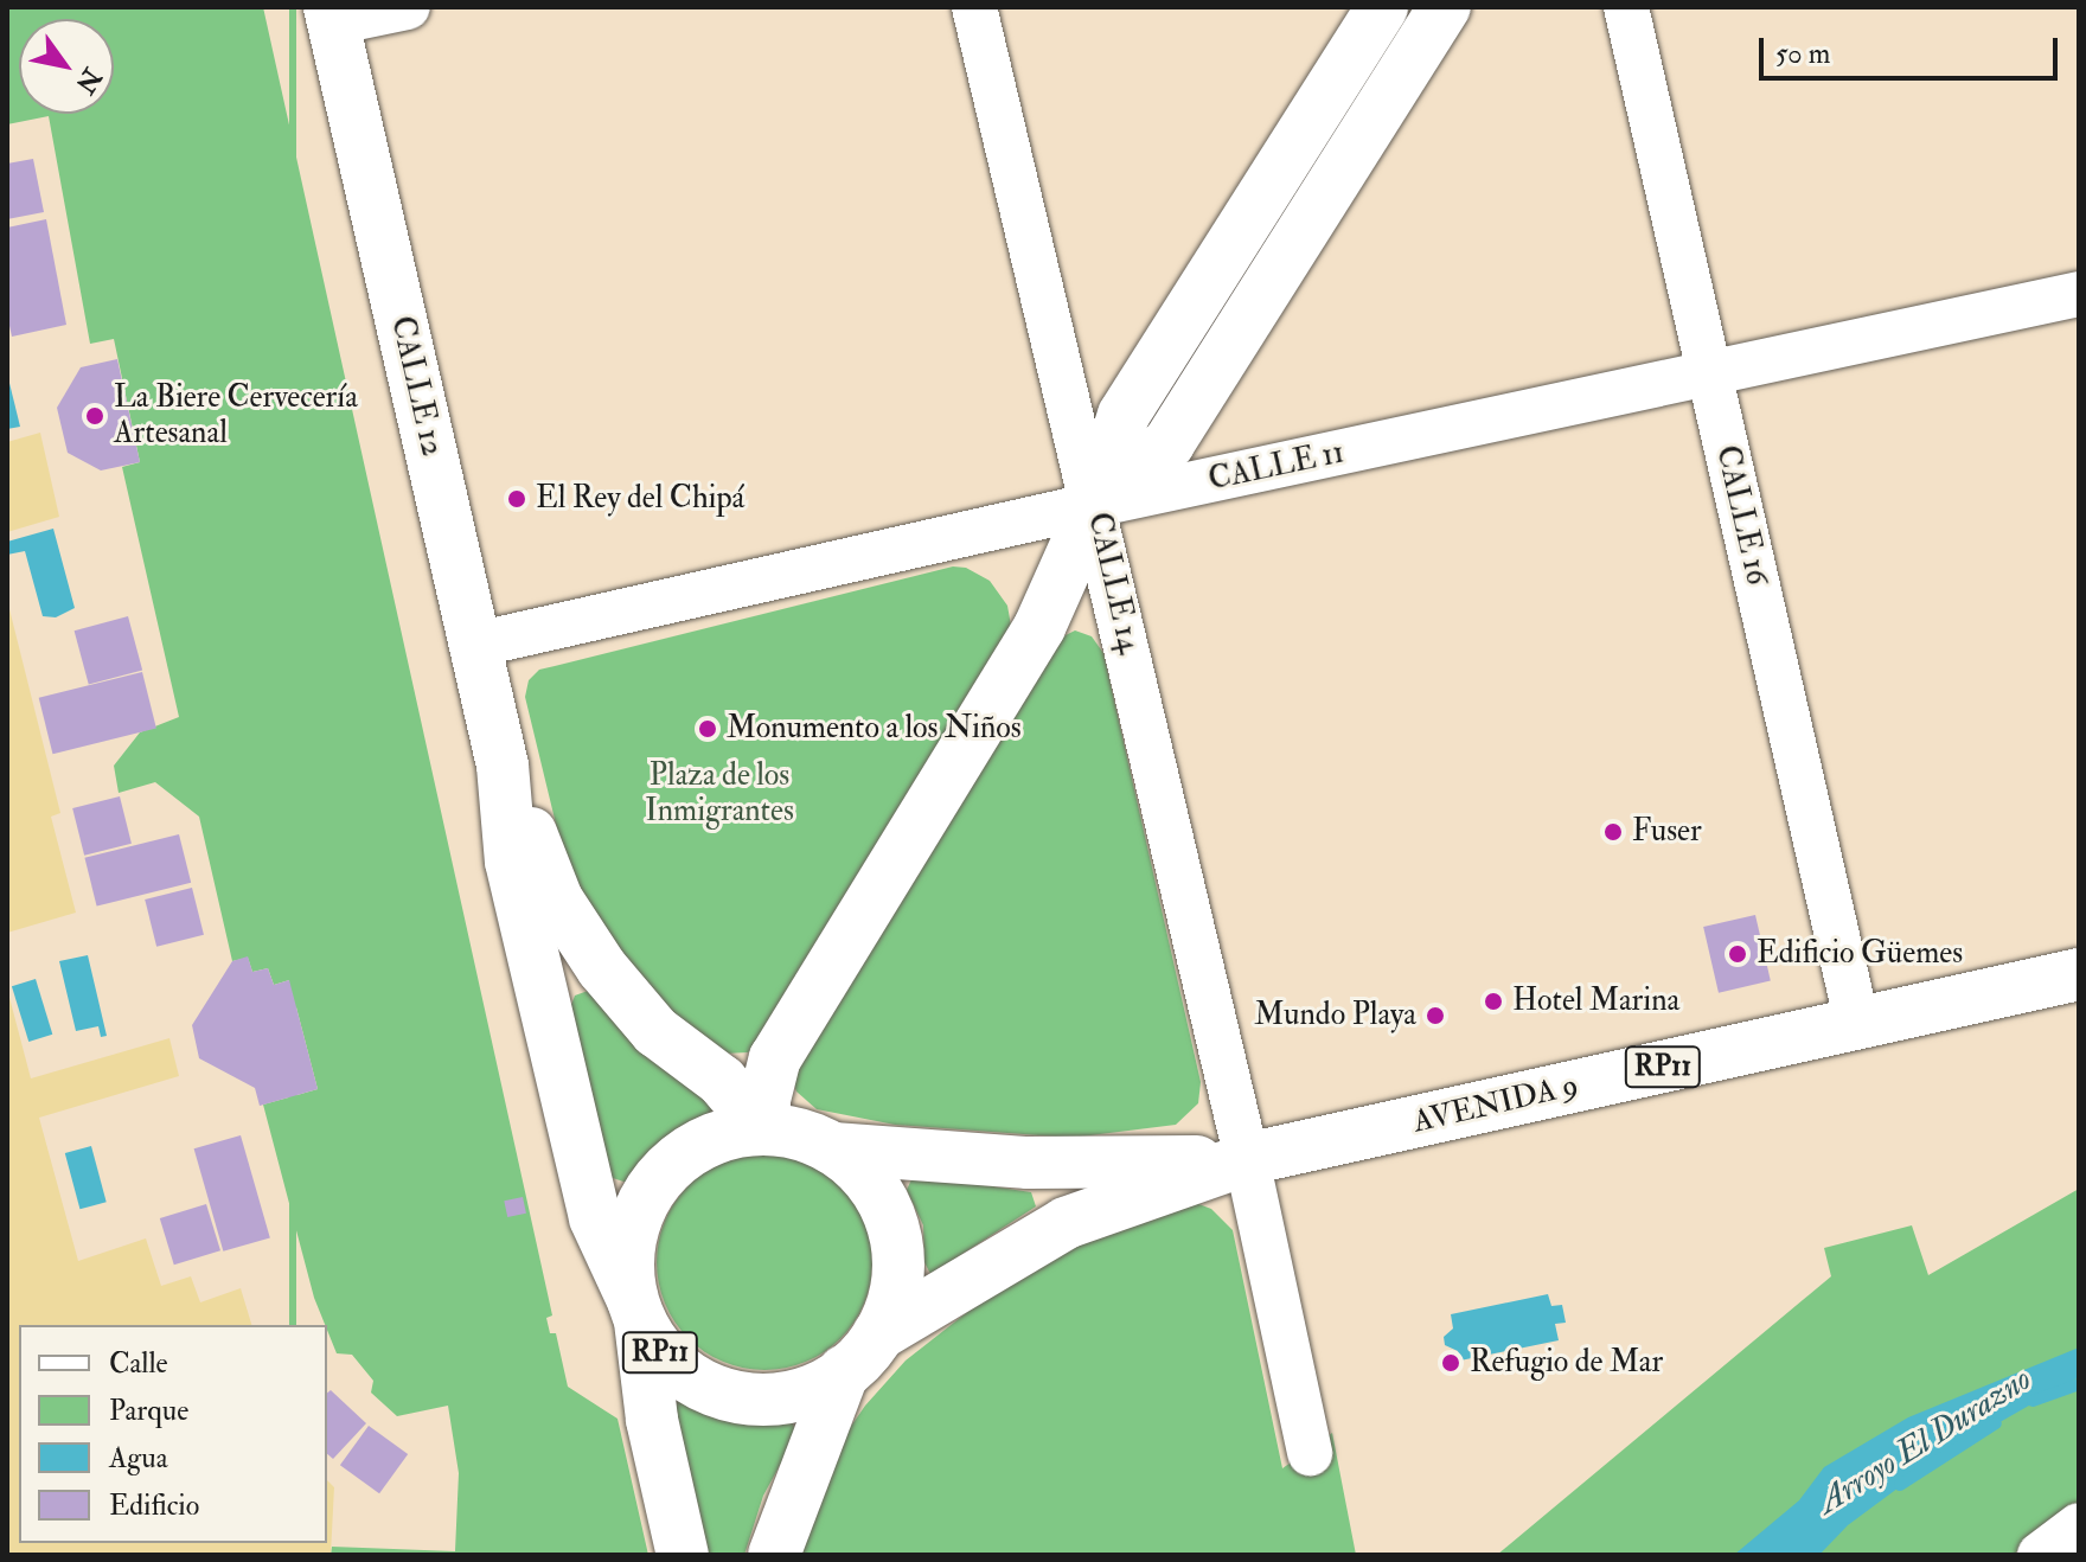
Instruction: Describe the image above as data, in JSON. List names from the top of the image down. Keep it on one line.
{"streets":{"main road":["CALLE 12","RP11","AVENIDA 9"],"street":["CALLE 11","CALLE 16","CALLE 14"]},"crossings":[["CALLE 12","CALLE 11"],["CALLE 11","CALLE 16"],["CALLE 11","CALLE 14"],["CALLE 16","AVENIDA 9"],["CALLE 14","AVENIDA 9"],["RP11","AVENIDA 9"]],"water":["Arroyo El Durazno"],"parks":["Plaza de los Inmigrantes"],"places":["La Biere Cervecería Artesanal","El Rey del Chipá","Monumento a los Niños","Fuser","Edificio Güemes","Hotel Marina","Mundo Playa","Refugio de Mar"],"legend":["Calle","Parque","Agua","Edificio"],"scale_bar":"50 m","north":"bottom right"}
